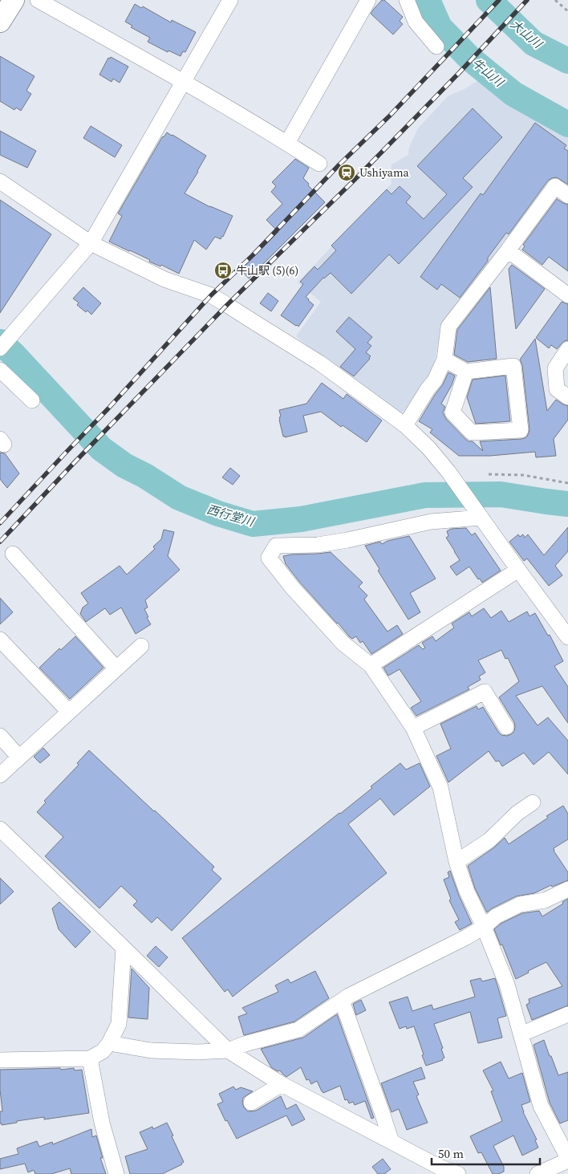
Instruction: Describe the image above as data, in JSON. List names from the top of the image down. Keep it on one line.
{"water":["大山川","牛山川","西行堂川"],"places":{"station":["Ushiyama"],"bus stop":["牛山駅 (5)(6)"]},"scale_bar":"50 m"}
